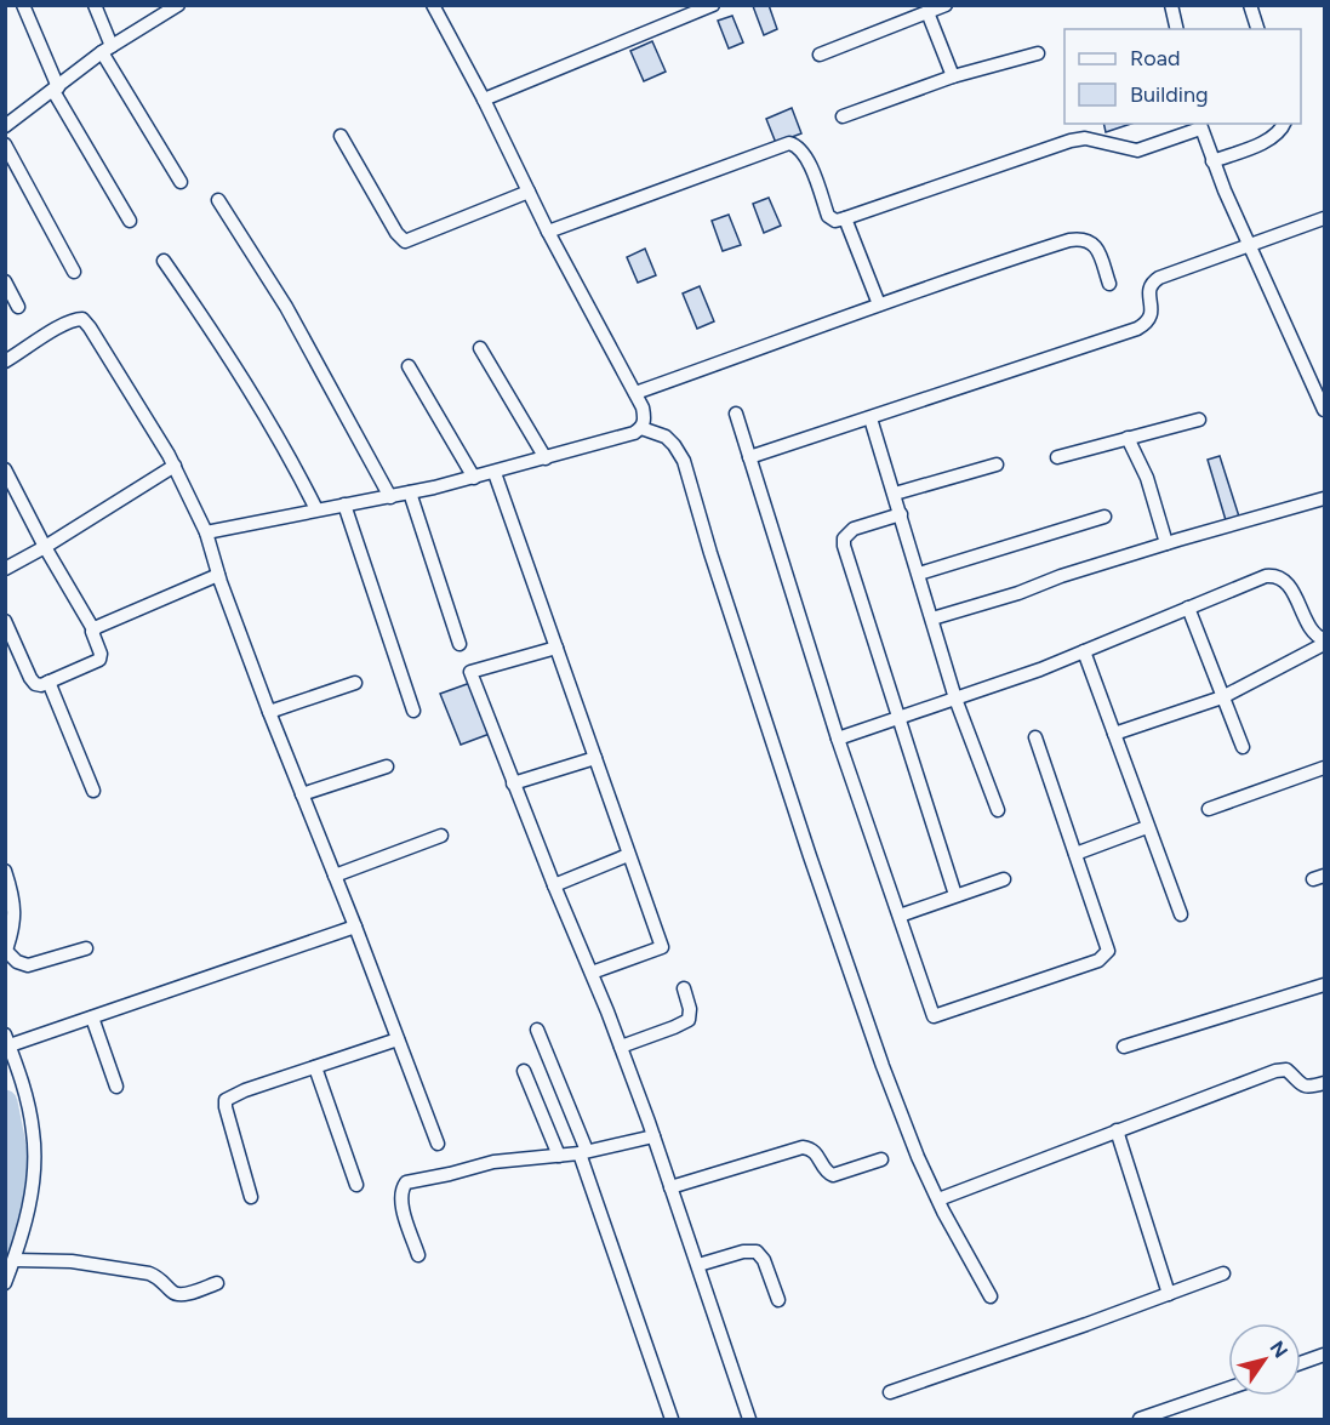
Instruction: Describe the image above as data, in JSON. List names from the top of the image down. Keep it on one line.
{"legend":["Road","Building"],"north":"top right"}
